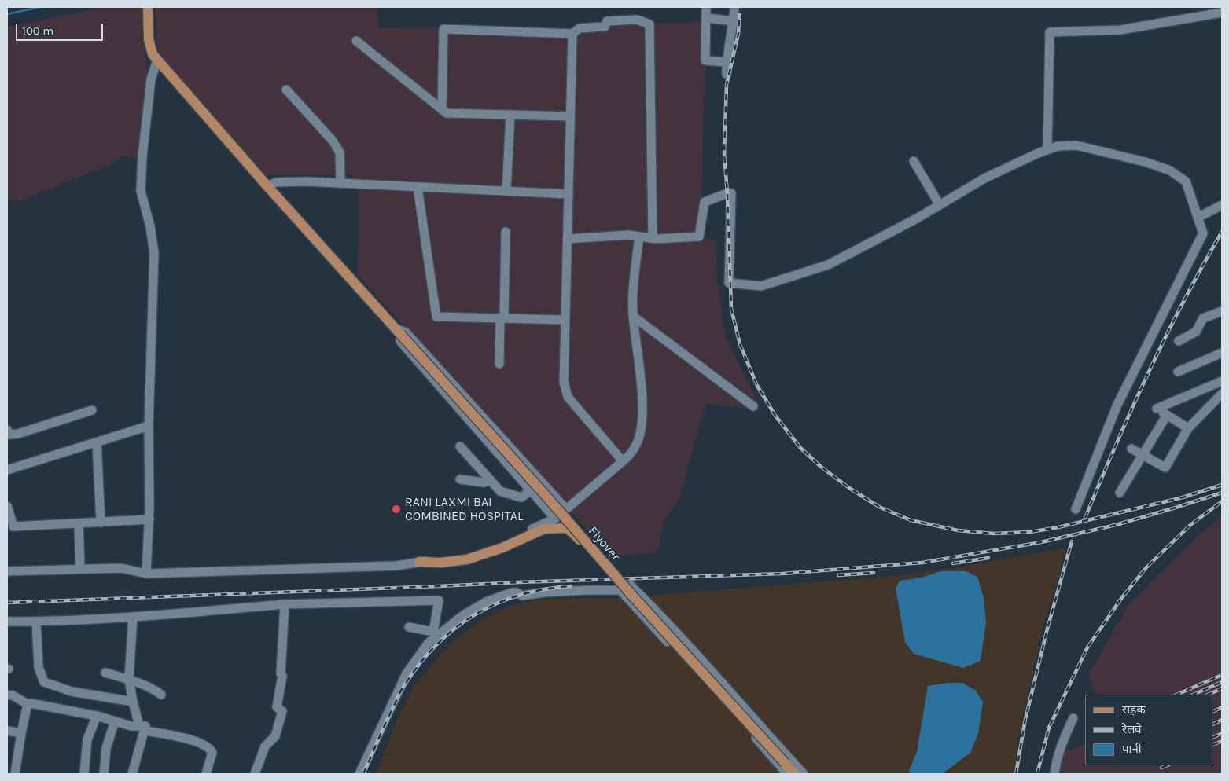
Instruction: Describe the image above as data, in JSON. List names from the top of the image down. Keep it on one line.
{"streets":{"main road":["Flyover"]},"places":["RANI LAXMI BAI COMBINED HOSPITAL"],"legend":["सड़क","रेलवे","पानी"],"scale_bar":"100 m"}
